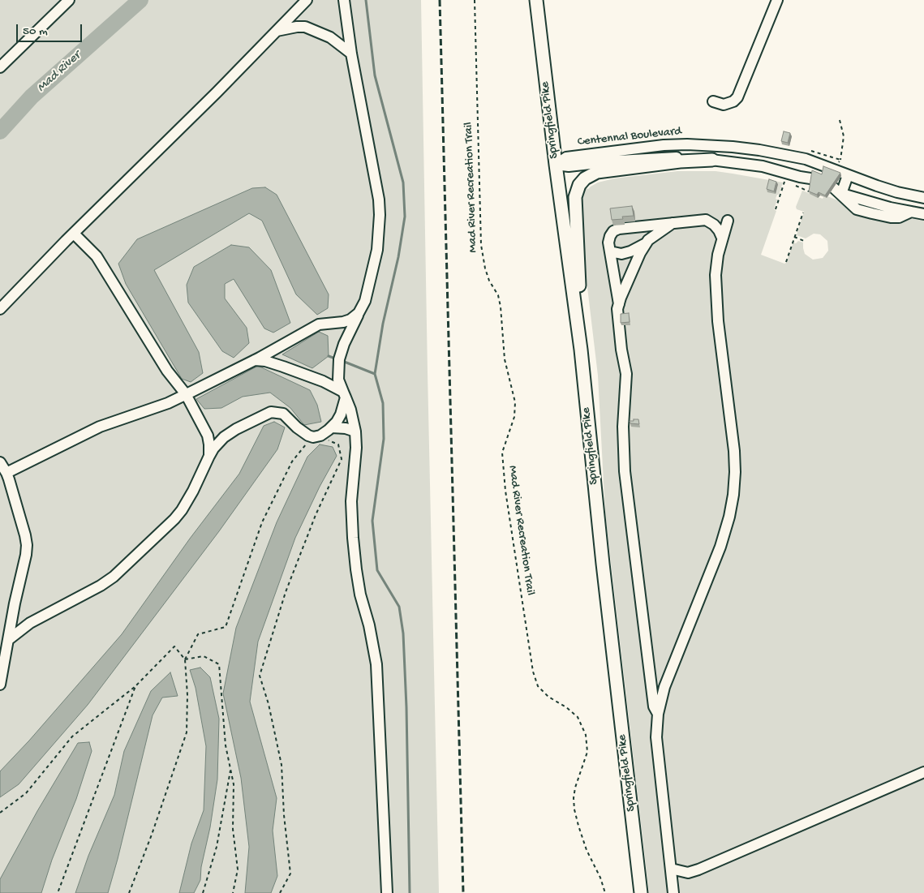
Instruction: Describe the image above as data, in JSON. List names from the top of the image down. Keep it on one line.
{"streets":{"main road":["Springfield Pike"],"street":["Centennal Boulevard"],"path":["Mad River Recreation Trail"]},"crossings":[["Springfield Pike","Centennal Boulevard"]],"water":["Mad River"],"scale_bar":"50 m"}
